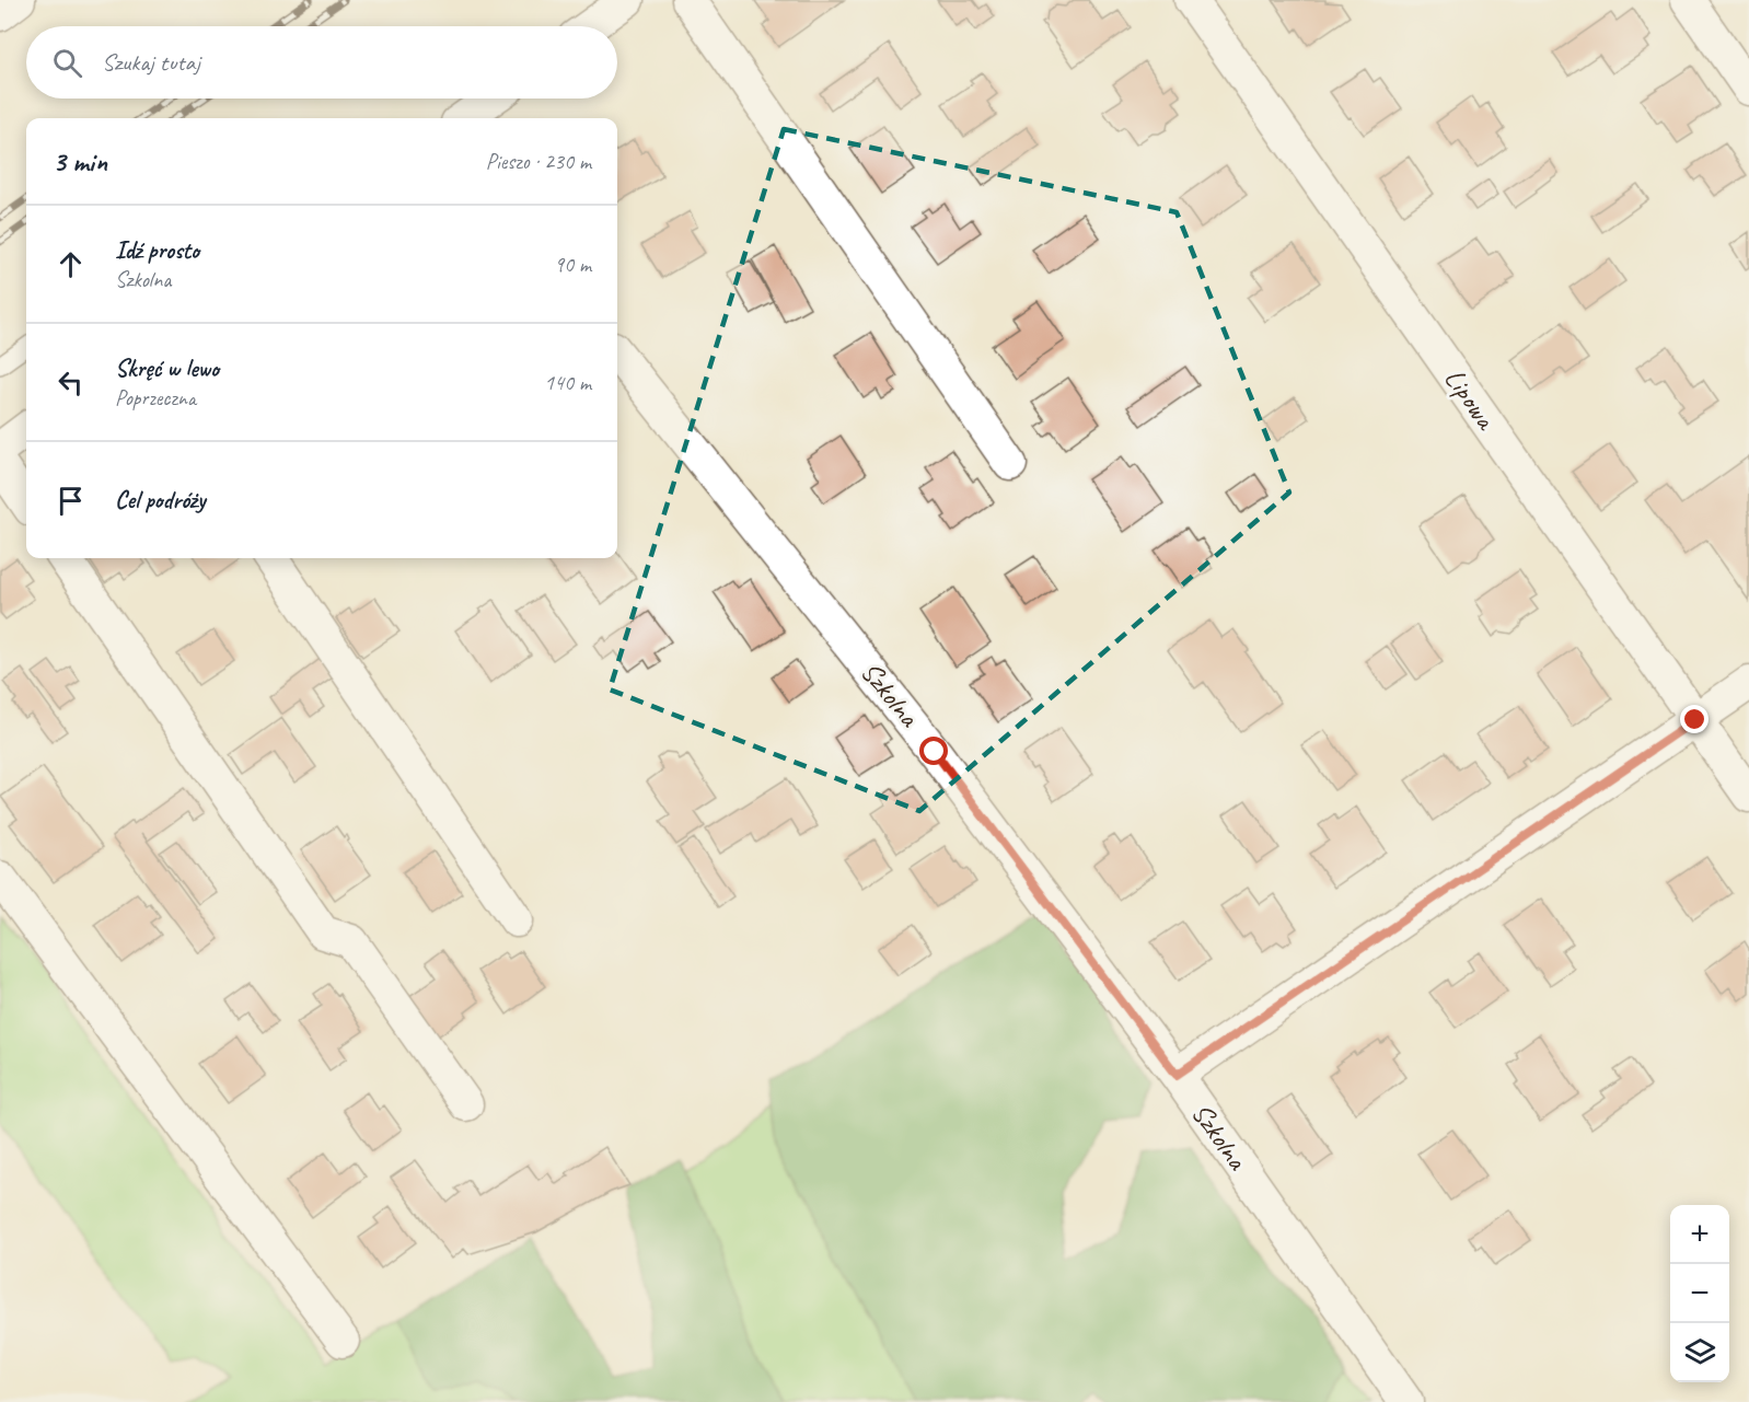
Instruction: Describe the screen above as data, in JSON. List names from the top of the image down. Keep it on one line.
{"streets":{"street":["Lipowa","Szkolna"]},"page":{"search":"Szukaj tutaj","heading":["3 min","Pieszo · 230 m"],"list":[["Idź prosto","Szkolna","90 m"],["Skręć w lewo","Poprzeczna","140 m"],"Cel podróży"],"map_buttons":["+","−"]}}
